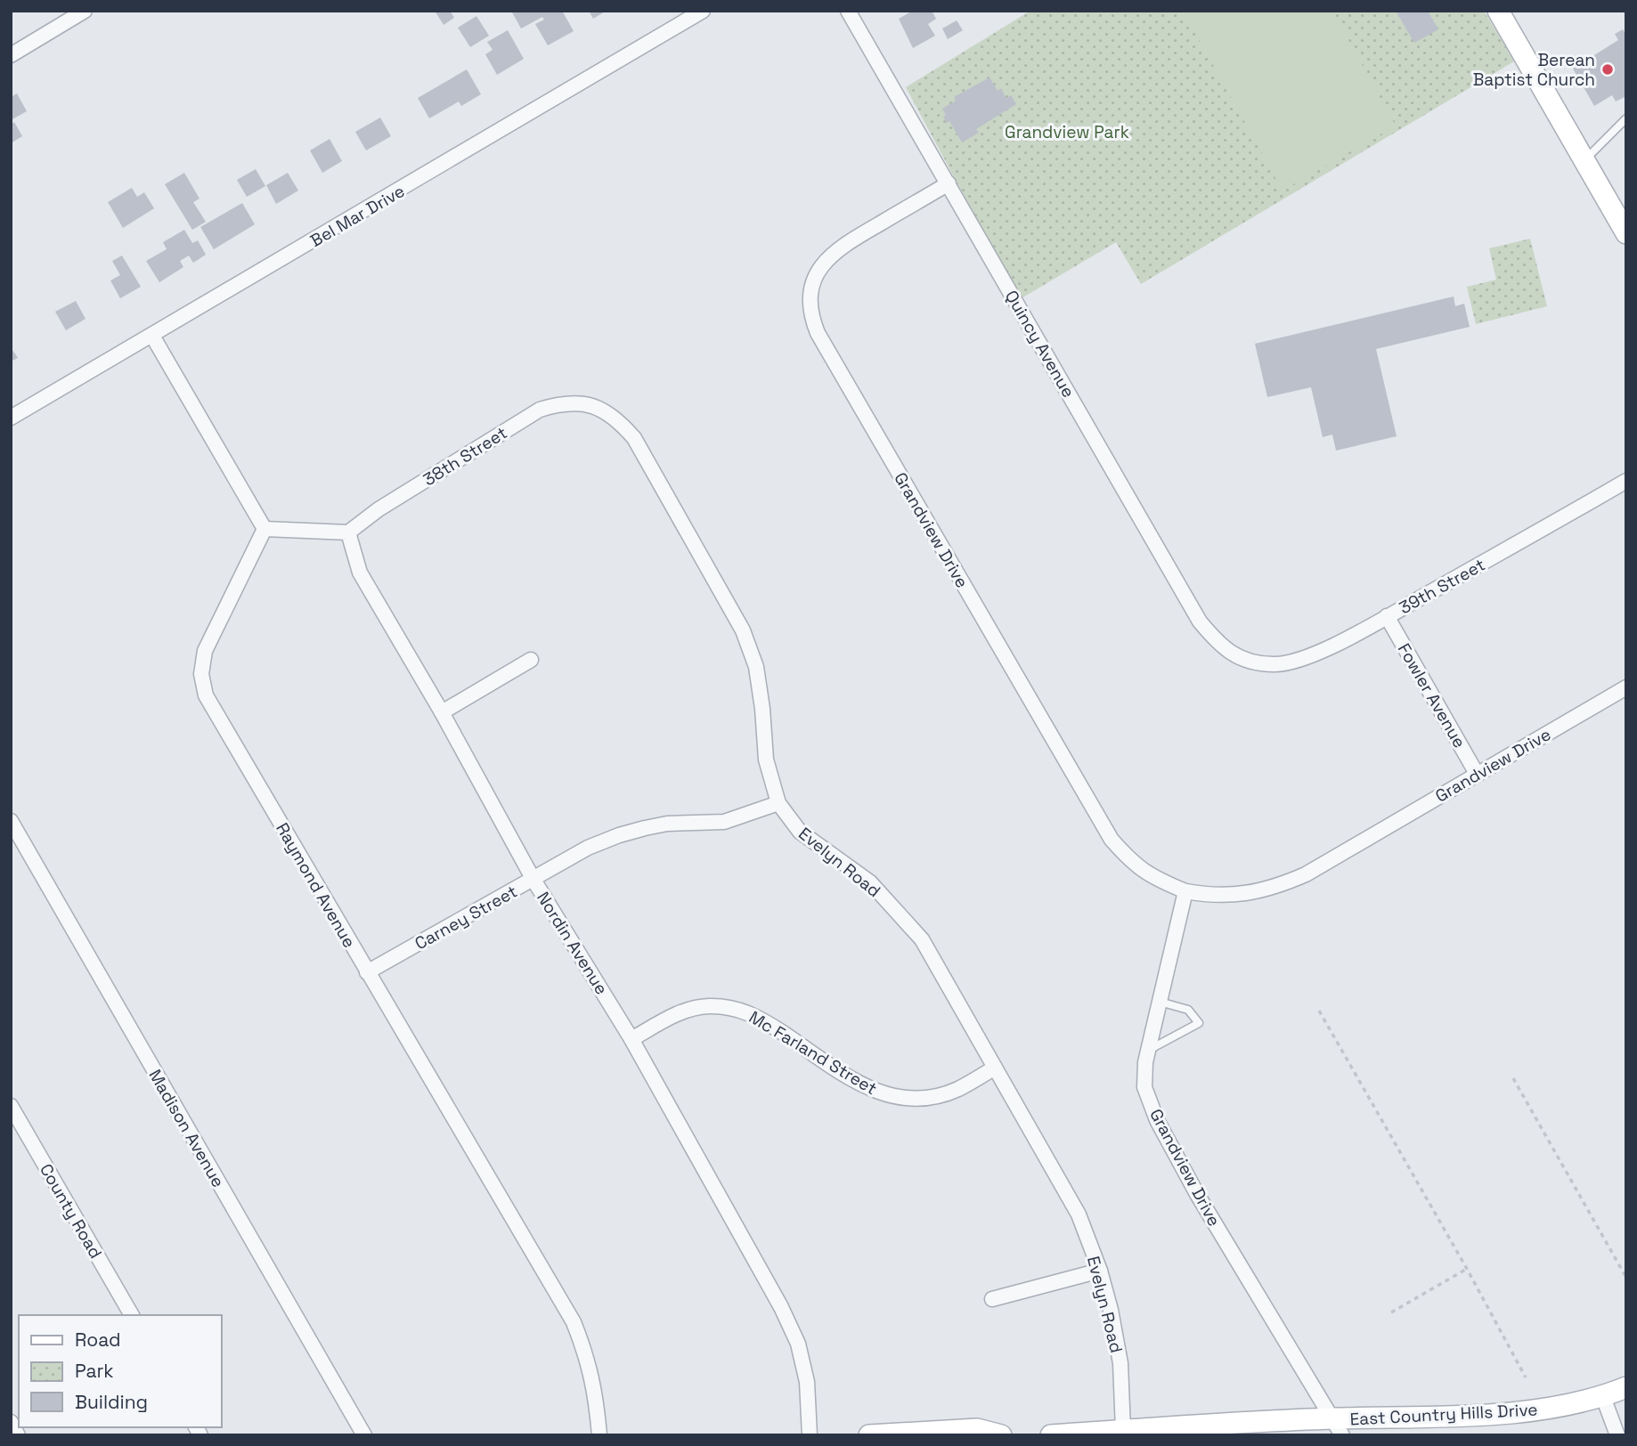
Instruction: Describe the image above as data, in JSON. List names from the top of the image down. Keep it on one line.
{"streets":{"main road":["East Country Hills Drive"],"street":["Bel Mar Drive","Quincy Avenue","38th Street","Grandview Drive","39th Street","Fowler Avenue","Evelyn Road","Raymond Avenue","Carney Street","Nordin Avenue","Mc Farland Street","Madison Avenue","County Road"]},"crossings":[["Quincy Avenue","Grandview Drive"],["Quincy Avenue","39th Street"],["38th Street","Evelyn Road"],["38th Street","Nordin Avenue"],["Grandview Drive","Fowler Avenue"],["Grandview Drive","East Country Hills Drive"],["39th Street","Fowler Avenue"],["Evelyn Road","Carney Street"],["Evelyn Road","Mc Farland Street"],["Evelyn Road","East Country Hills Drive"],["Raymond Avenue","Carney Street"],["Carney Street","Nordin Avenue"],["Nordin Avenue","Mc Farland Street"]],"parks":["Grandview Park"],"places":["Berean Baptist Church"],"legend":["Road","Park","Building"]}
